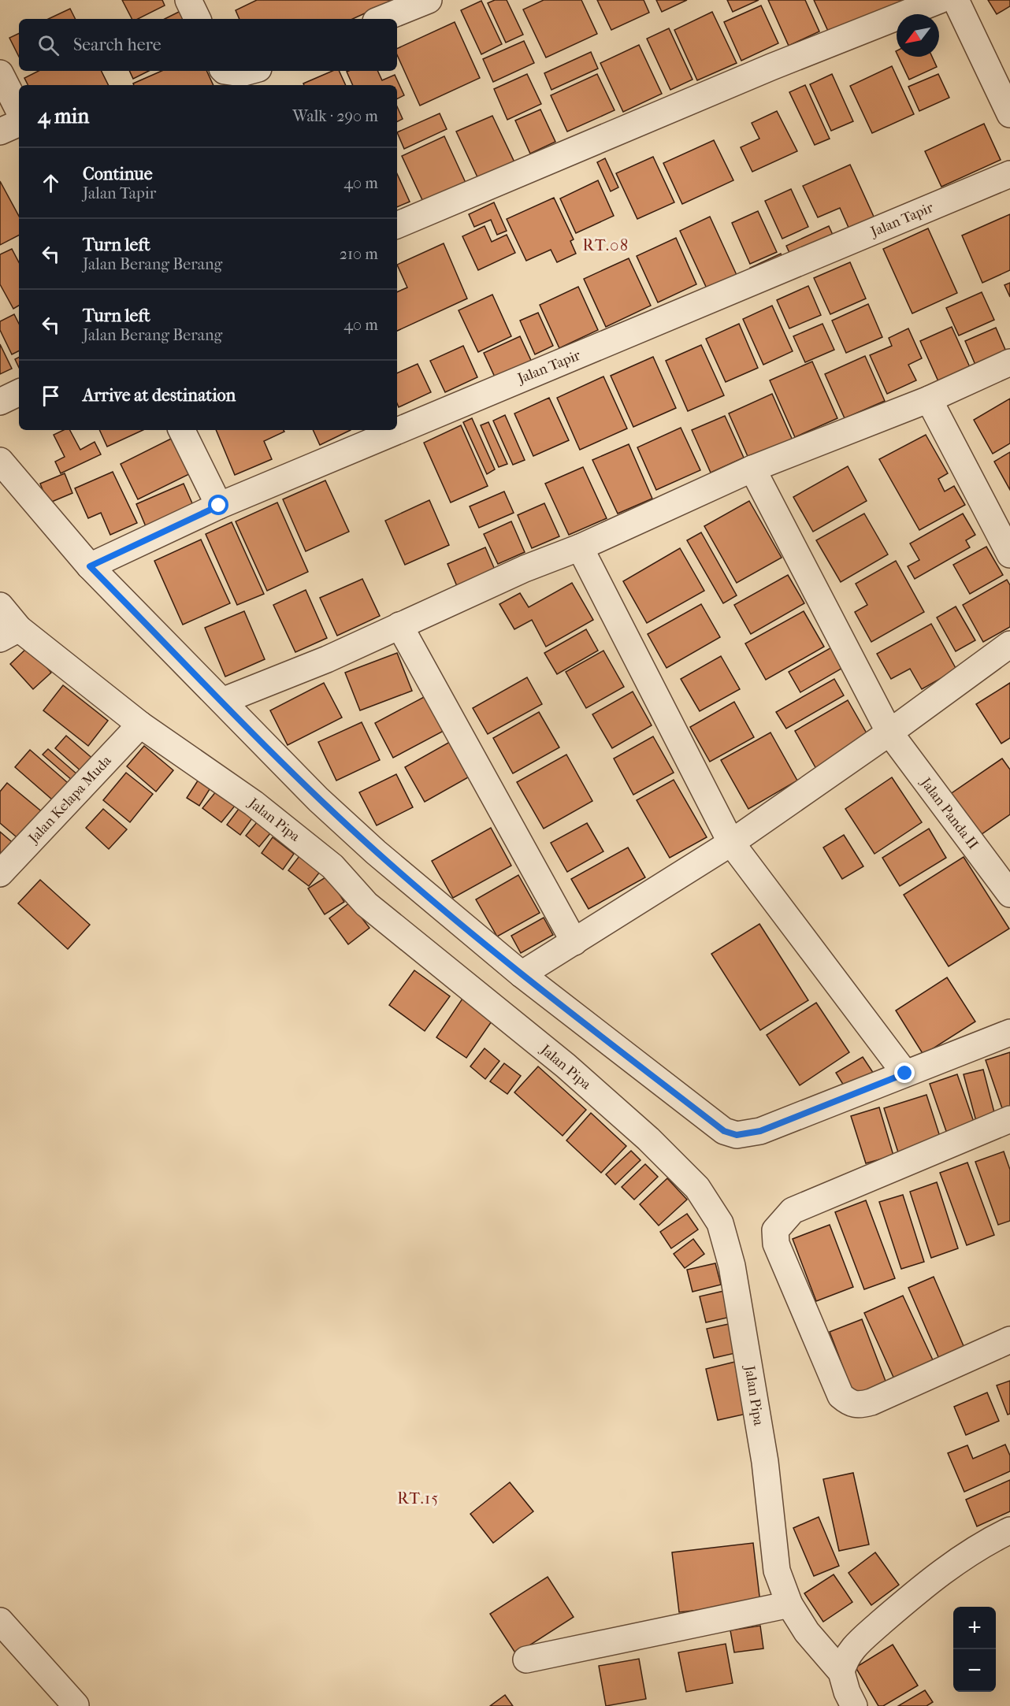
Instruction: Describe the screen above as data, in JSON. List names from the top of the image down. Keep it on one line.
{"streets":{"street":["Jalan Tapir","Jalan Kelapa Muda","Jalan Panda II","Jalan Pipa"]},"crossings":[["Jalan Kelapa Muda","Jalan Pipa"]],"districts":["RT.08","RT.15"],"north":"bottom left","page":{"search":"Search here","heading":["4 min","Walk · 290 m"],"list":[["Continue","Jalan Tapir","40 m"],["Turn left","Jalan Berang Berang","210 m"],["Turn left","Jalan Berang Berang","40 m"],"Arrive at destination"],"map_buttons":["+","−"]}}
